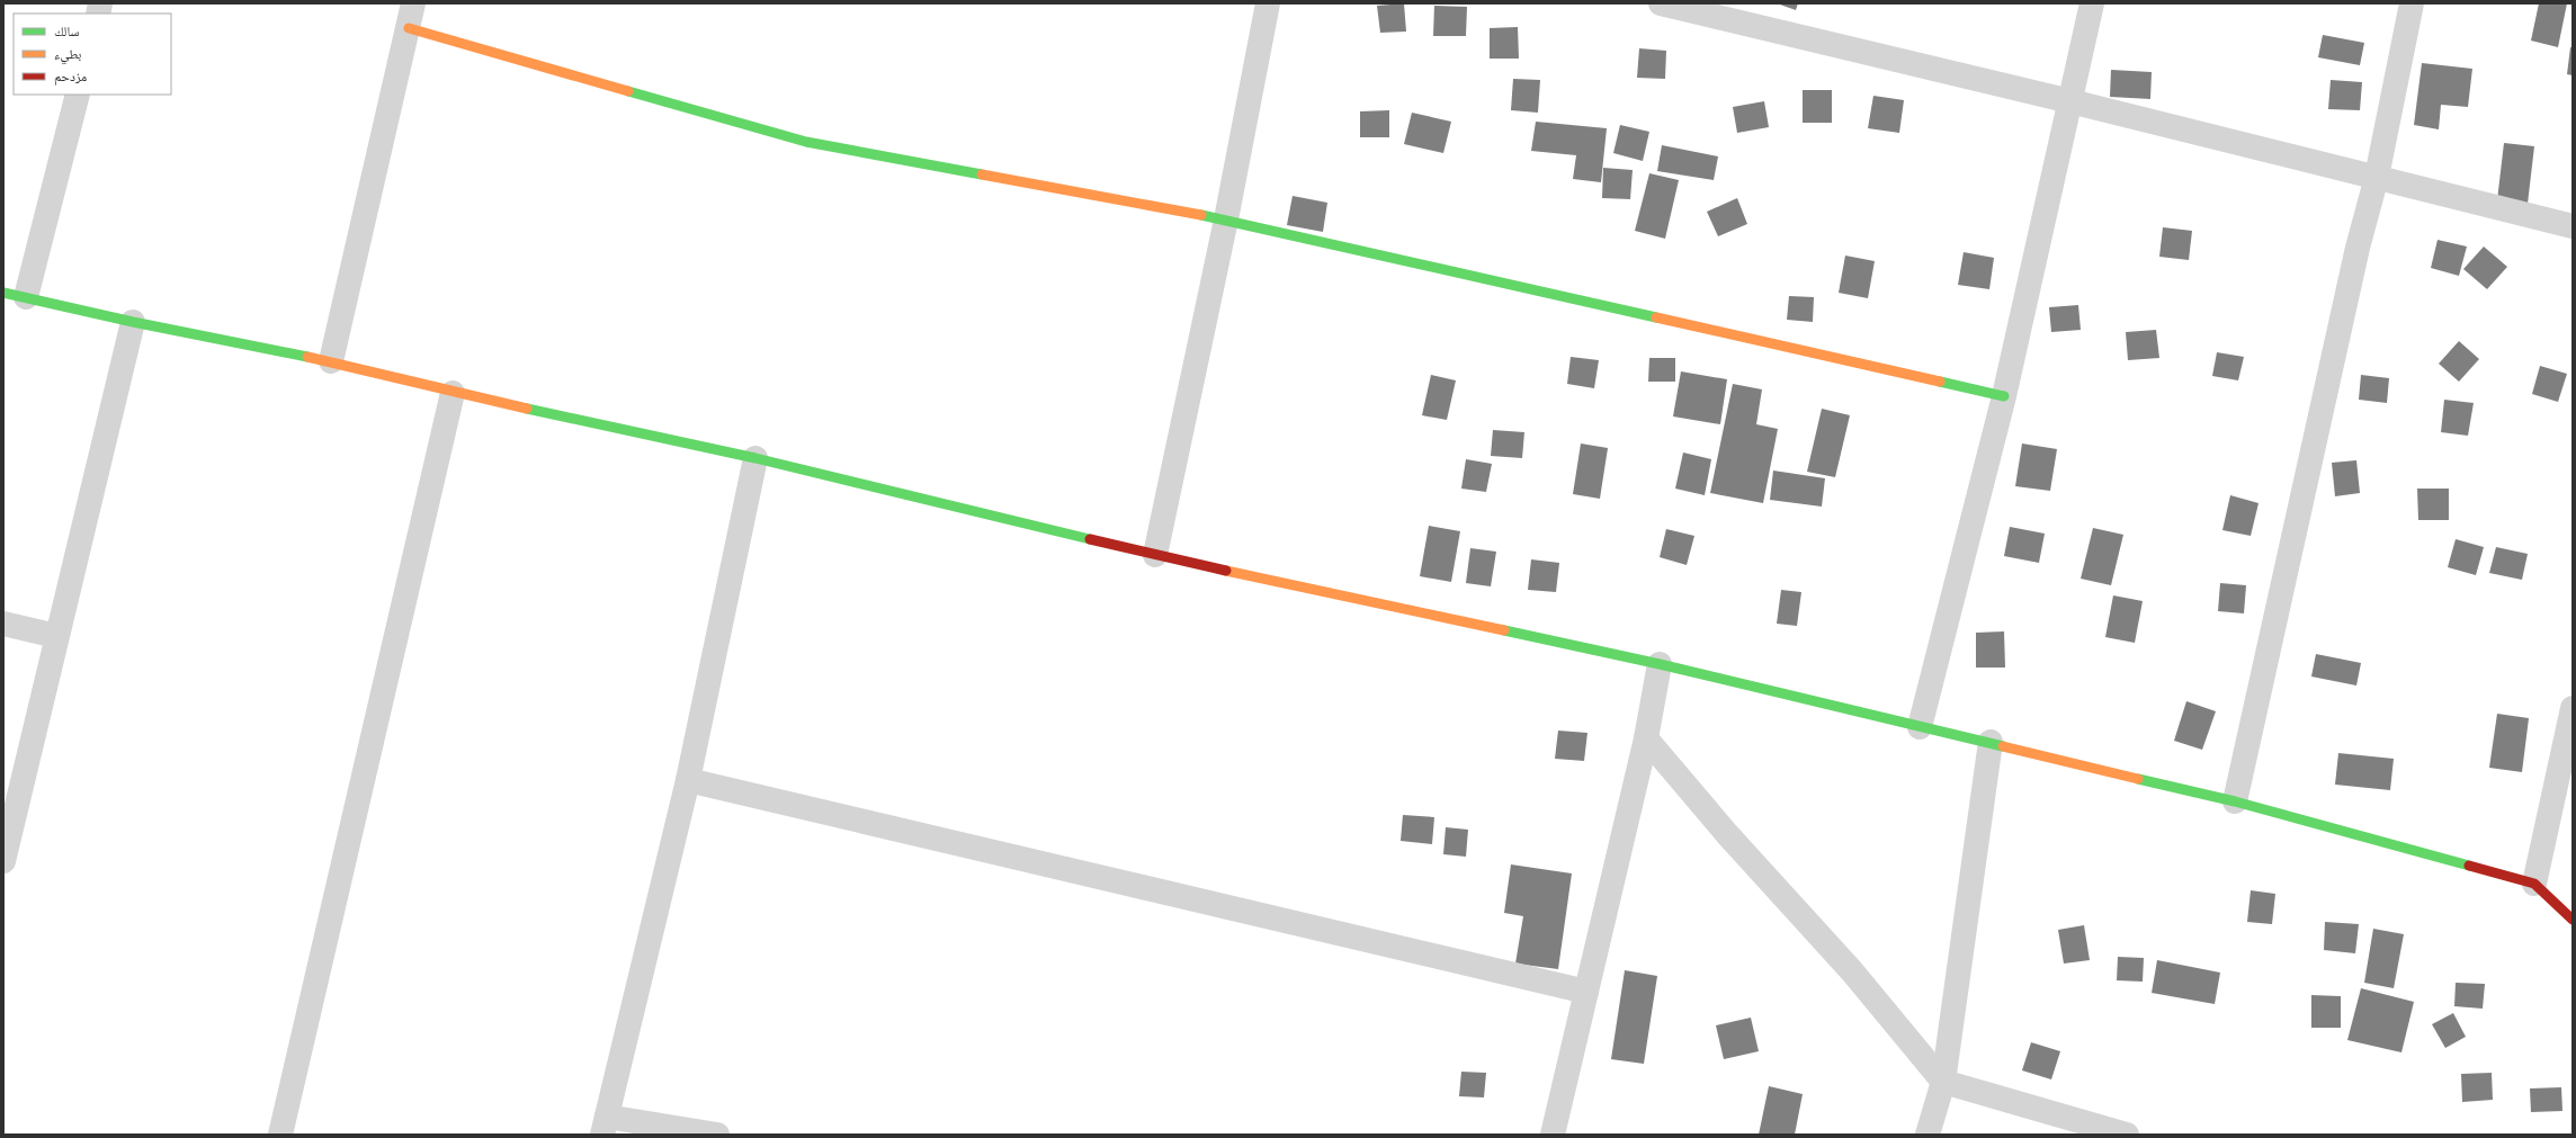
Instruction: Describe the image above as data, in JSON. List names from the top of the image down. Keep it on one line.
{"legend":["سالك","بطيء","مزدحم"]}
